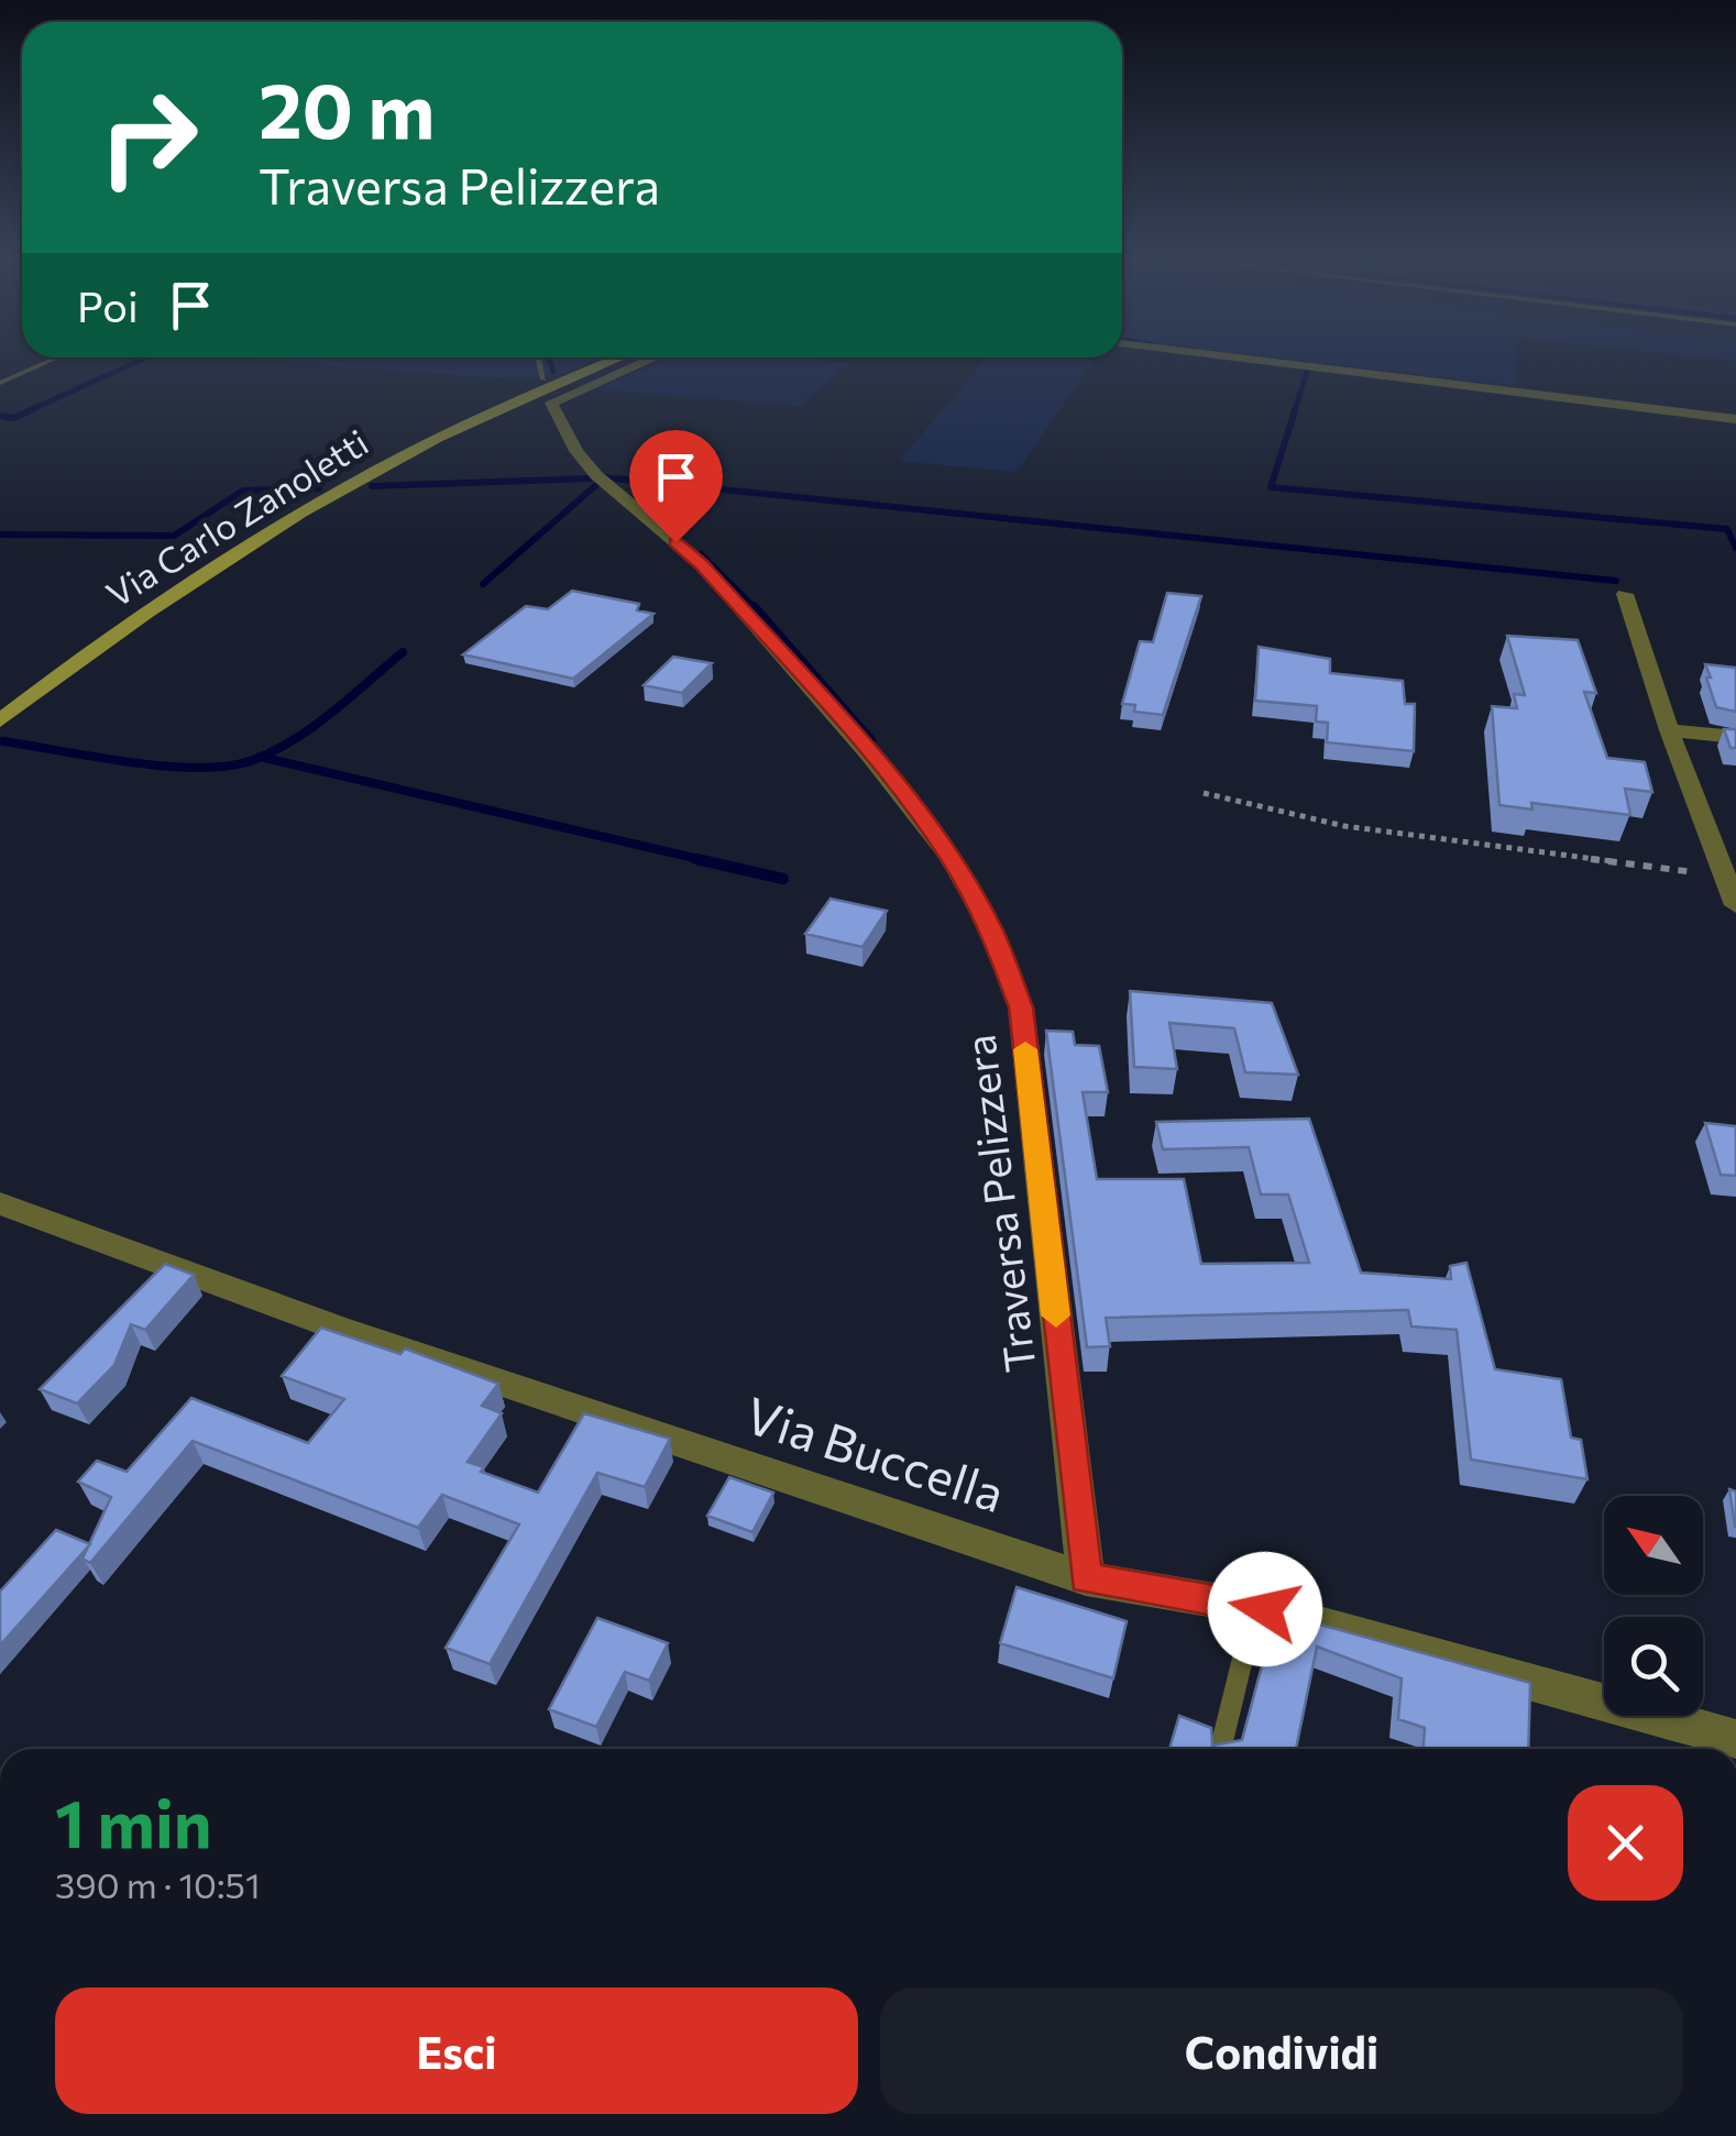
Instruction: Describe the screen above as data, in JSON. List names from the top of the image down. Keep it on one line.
{"streets":{"main road":["Via Carlo Zanoletti"],"street":["Traversa Pelizzera","Via Buccella"]},"crossings":[["Traversa Pelizzera","Via Buccella"]],"north":"top left","page":{"turn":["20 m","Traversa Pelizzera"],"then":"Poi","heading":["1 min","390 m · 10:51"],"buttons":["Esci","Condividi"]}}
